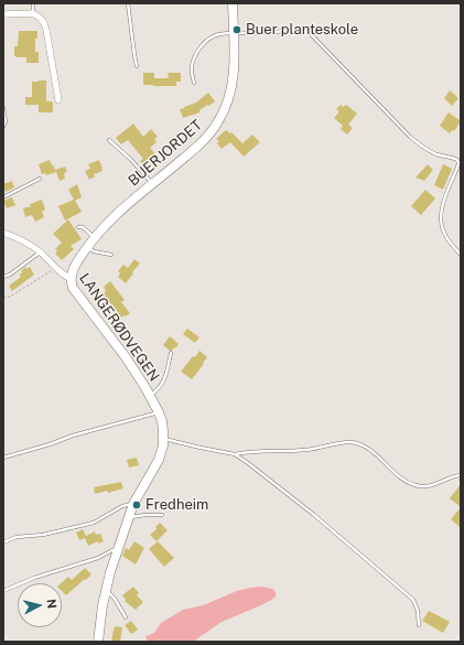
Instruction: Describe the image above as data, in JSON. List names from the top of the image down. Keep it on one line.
{"streets":{"main road":["BUERJORDET","LANGERØDVEGEN"]},"crossings":[["BUERJORDET","LANGERØDVEGEN"]],"places":["Buer planteskole","Fredheim"],"north":"right"}
